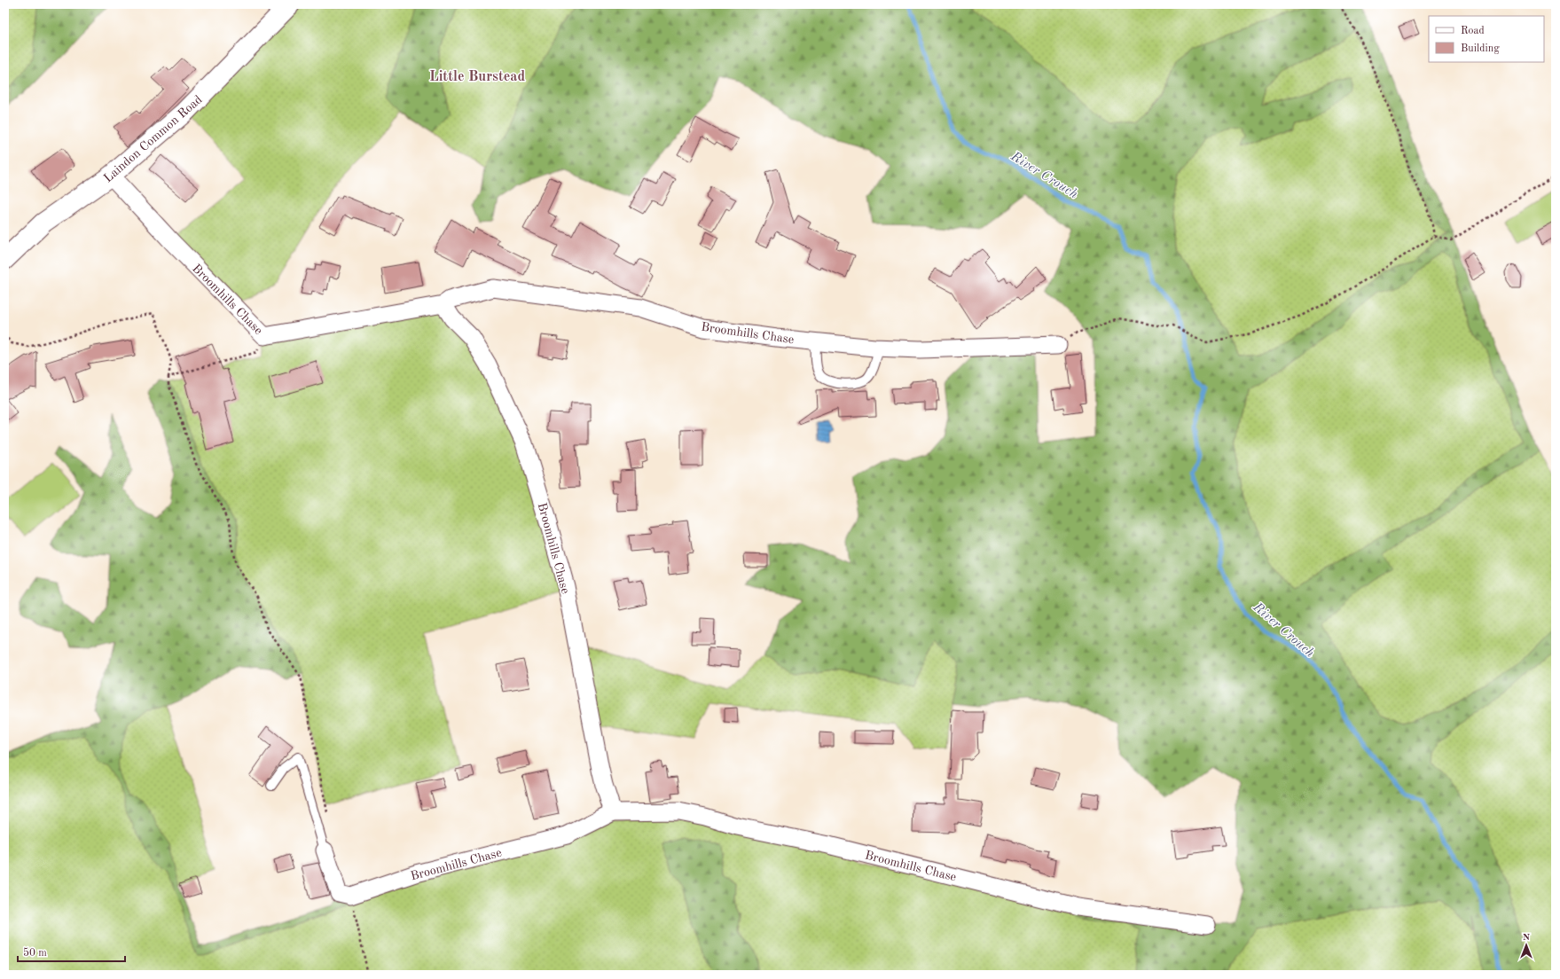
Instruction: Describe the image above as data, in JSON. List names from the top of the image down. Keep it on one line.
{"streets":{"street":["Laindon Common Road","Broomhills Chase"]},"crossings":[["Laindon Common Road","Broomhills Chase"]],"districts":["Little Burstead"],"water":["River Crouch"],"legend":["Road","Building"],"scale_bar":"50 m","north":"top"}
